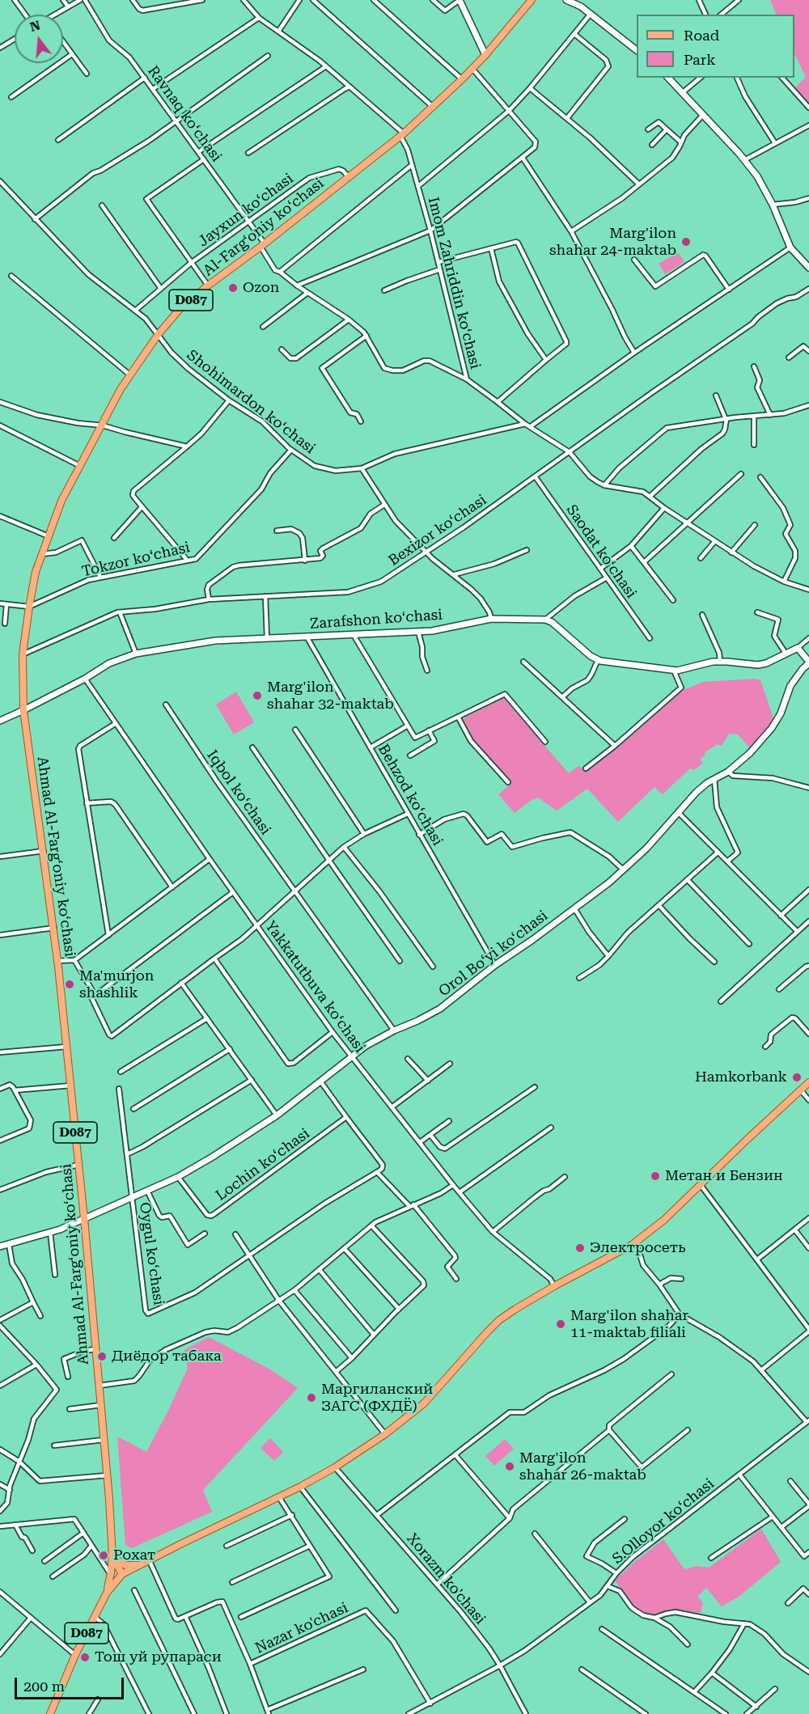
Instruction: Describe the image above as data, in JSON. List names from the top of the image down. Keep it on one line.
{"streets":{"main road":["Al-Fargʻoniy koʻchasi","D087","Ahmad Al-Fargʻoniy koʻchasi"],"street":["Ravnaq koʻchasi","Jayxun koʻchasi","Imom Zahriddin koʻchasi","Shohimardon koʻchasi","Bexizor koʻchasi","Saodat koʻchasi","Tokzor koʻchasi","Zarafshon koʻchasi","Iqbol koʻchasi","Behzod koʻchasi","Orol Boʻyi koʻchasi","Yakkatutbuva koʻchasi","Lochin koʻchasi","Oygul koʻchasi","S.Olloyor koʻchasi","Xorazm ko'chasi","Nazar ko'chasi"]},"crossings":[["Ravnaq koʻchasi","Jayxun koʻchasi"],["Ravnaq koʻchasi","Al-Fargʻoniy koʻchasi"],["Ravnaq koʻchasi","Imom Zahriddin koʻchasi"],["Jayxun koʻchasi","Al-Fargʻoniy koʻchasi"],["Jayxun koʻchasi","Shohimardon koʻchasi"],["Al-Fargʻoniy koʻchasi","Imom Zahriddin koʻchasi"],["Al-Fargʻoniy koʻchasi","Shohimardon koʻchasi"],["Al-Fargʻoniy koʻchasi","Bexizor koʻchasi"],["Al-Fargʻoniy koʻchasi","Tokzor koʻchasi"],["Al-Fargʻoniy koʻchasi","Zarafshon koʻchasi"],["Al-Fargʻoniy koʻchasi","Ahmad Al-Fargʻoniy koʻchasi"],["Imom Zahriddin koʻchasi","Shohimardon koʻchasi"],["Imom Zahriddin koʻchasi","Bexizor koʻchasi"],["D087","Ahmad Al-Fargʻoniy koʻchasi"],["Shohimardon koʻchasi","Tokzor koʻchasi"],["Bexizor koʻchasi","Saodat koʻchasi"],["Zarafshon koʻchasi","Behzod koʻchasi"],["Zarafshon koʻchasi","Ahmad Al-Fargʻoniy koʻchasi"],["Zarafshon koʻchasi","Yakkatutbuva koʻchasi"],["Iqbol koʻchasi","Orol Boʻyi koʻchasi"],["Behzod koʻchasi","Orol Boʻyi koʻchasi"],["Ahmad Al-Fargʻoniy koʻchasi","Orol Boʻyi koʻchasi"],["Orol Boʻyi koʻchasi","Yakkatutbuva koʻchasi"],["Orol Boʻyi koʻchasi","Lochin koʻchasi"],["Orol Boʻyi koʻchasi","Oygul koʻchasi"],["S.Olloyor koʻchasi","Xorazm ko'chasi"],["S.Olloyor koʻchasi","Nazar ko'chasi"]],"places":["Marg'ilon shahar 24-maktab","Ozon","Marg'ilon shahar 32-maktab","Ma'murjon shashlik","Hamkorbank","Метан и Бензин","Электросеть","Marg'ilon shahar 11-maktab filiali","Диёдор табака","Маргиланский ЗАГС (ФХДЁ)","Marg'ilon shahar 26-maktab","Рохат","Тош уй рупараси"],"legend":["Road","Park"],"scale_bar":"200 m","north":"top"}
